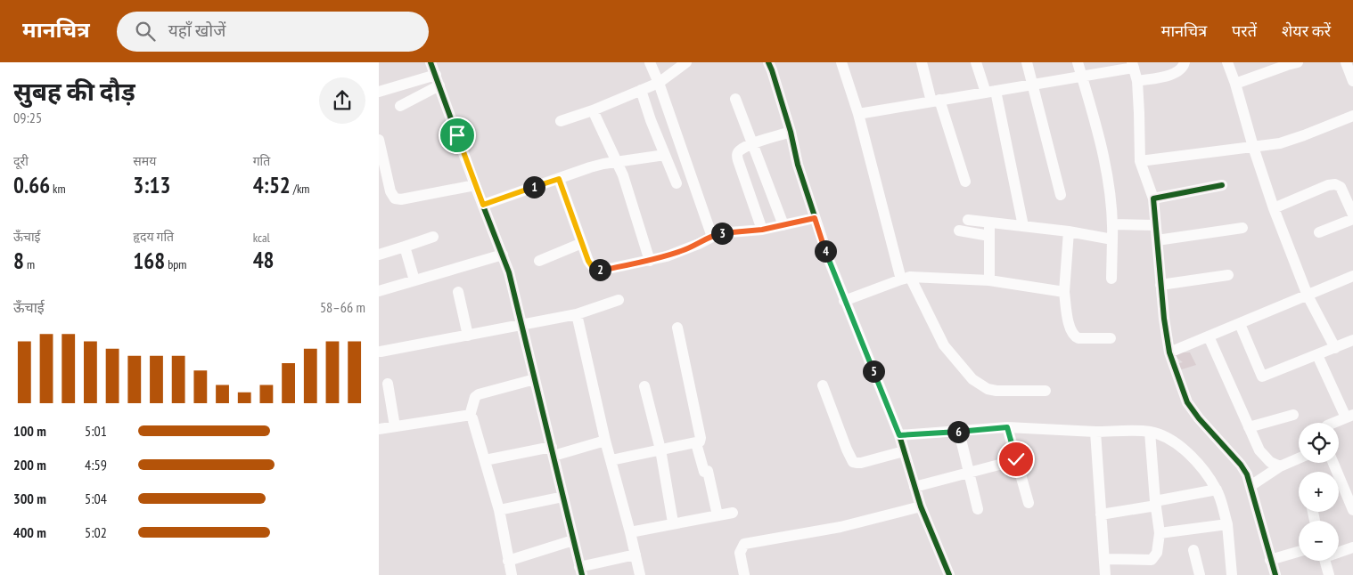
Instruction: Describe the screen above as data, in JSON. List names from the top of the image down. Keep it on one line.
{"page":{"header":"मानचित्र","search":"यहाँ खोजें","nav":["मानचित्र","परतें","शेयर करें"],"heading":["सुबह की दौड़","09:25"],"stats":[["दूरी","0.66 km"],["समय","3:13"],["गति","4:52 /km"],["ऊँचाई","8 m"],["हृदय गति","168 bpm"],["kcal","48"]],"pins":["1","3","4","2","5","6"],"chart":["ऊँचाई","58–66 m"],"list":[{"name":"100 m","note":"5:01"},{"name":"200 m","note":"4:59"},{"name":"300 m","note":"5:04"},{"name":"400 m","note":"5:02"}],"map_buttons":["+","−"]}}
